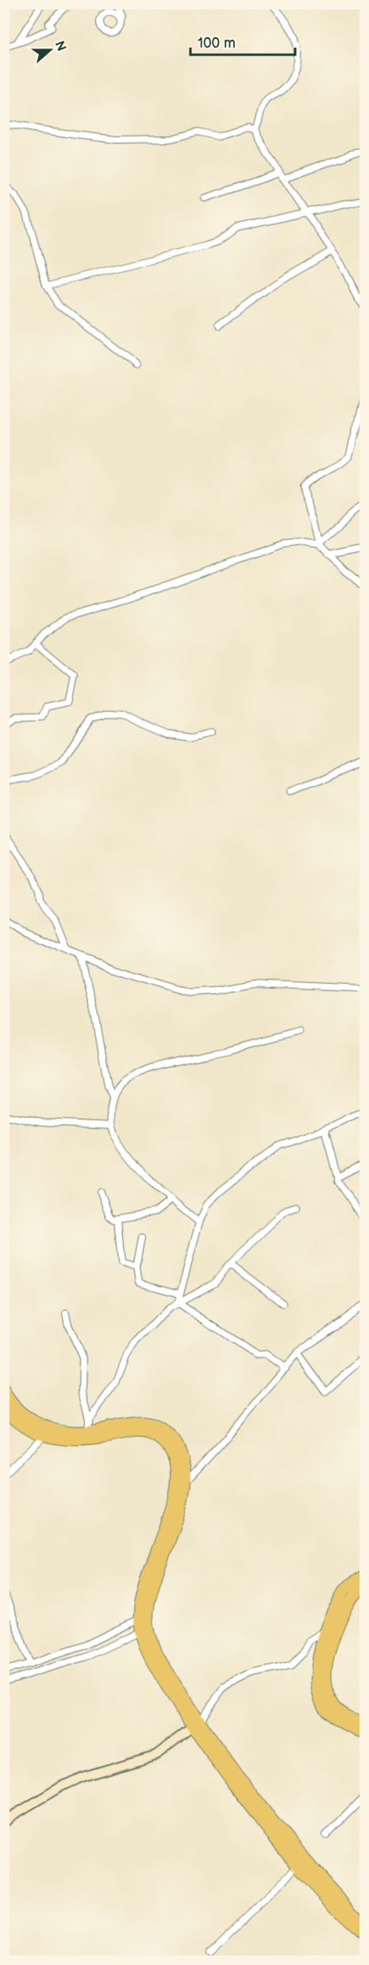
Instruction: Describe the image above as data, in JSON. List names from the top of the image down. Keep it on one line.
{"scale_bar":"100 m","north":"right"}
